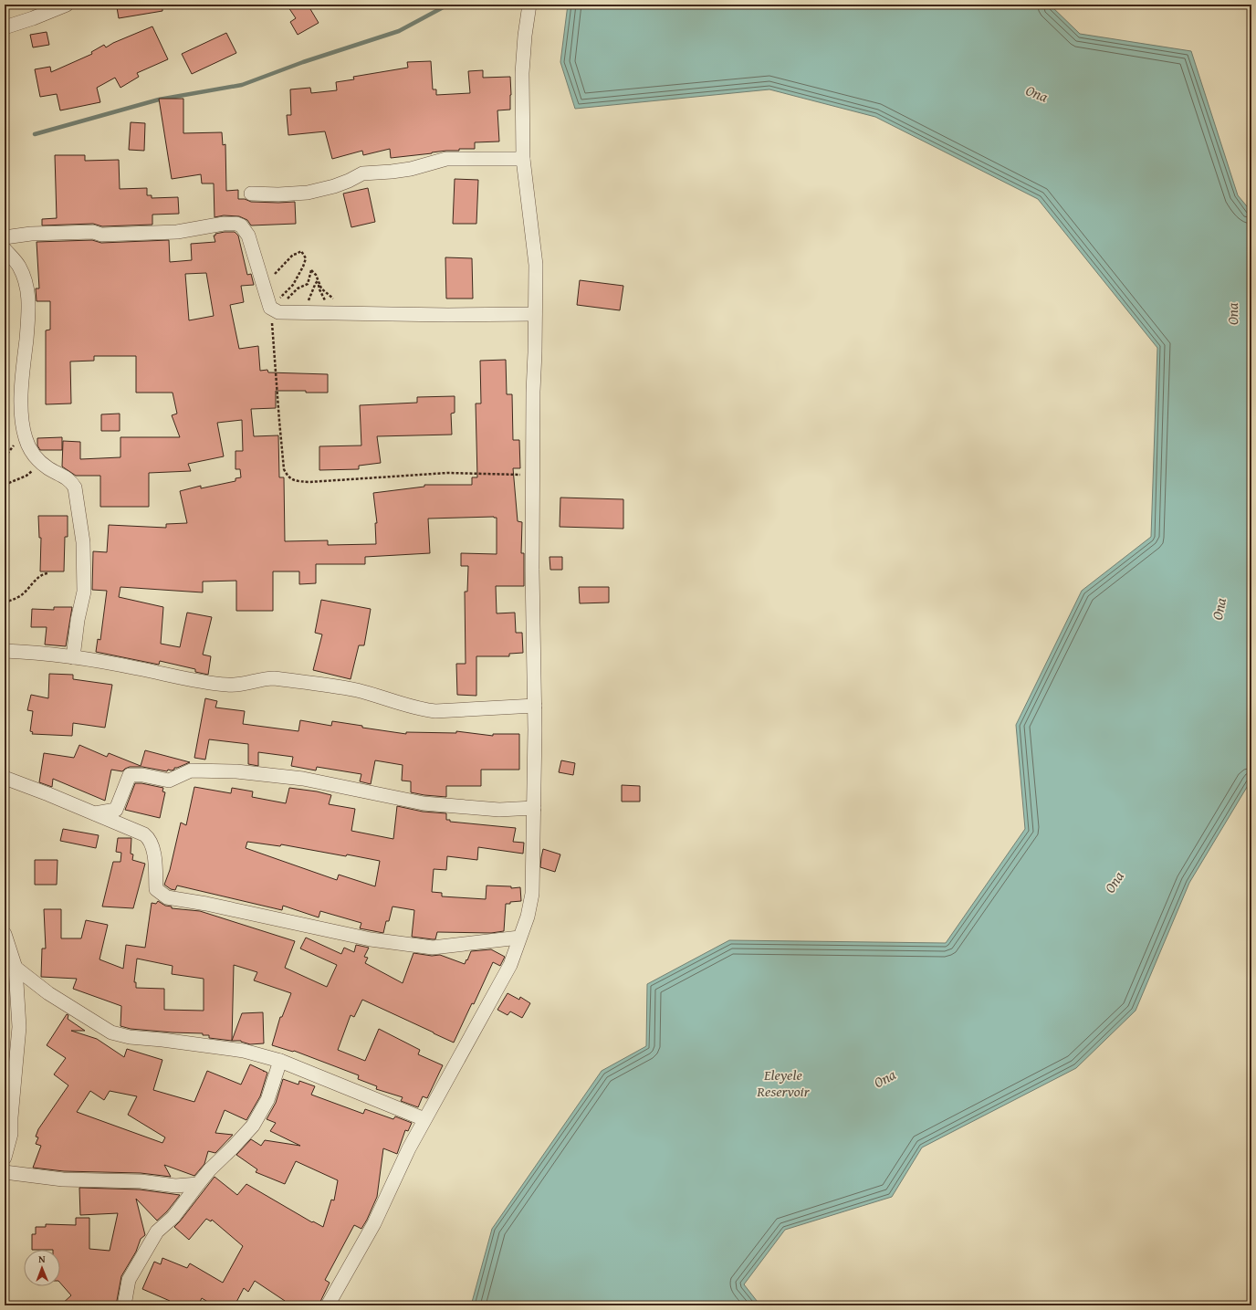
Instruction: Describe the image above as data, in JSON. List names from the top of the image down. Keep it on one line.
{"water":["Ona","Eleyele Reservoir"],"north":"top"}
